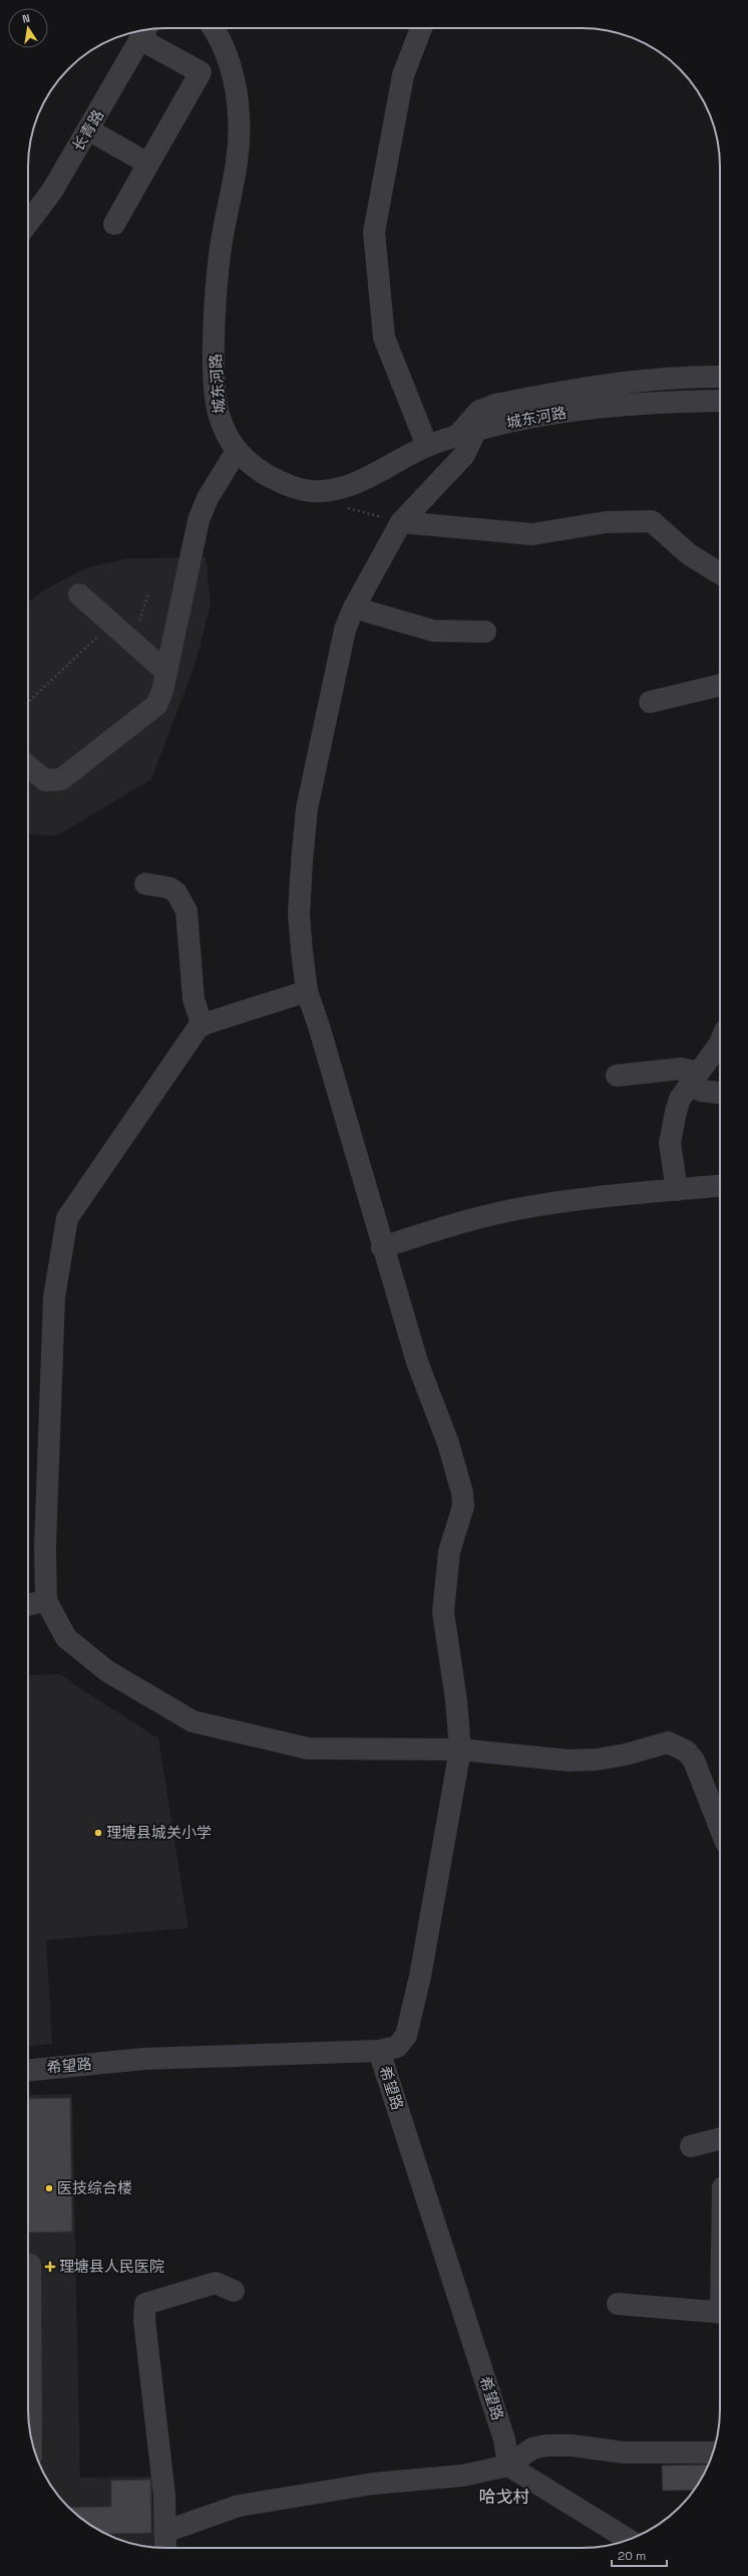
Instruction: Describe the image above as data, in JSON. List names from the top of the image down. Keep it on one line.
{"streets":{"street":["长青路","城东河路","希望路"]},"districts":["哈戈村"],"places":{"other":["理塘县城关小学","医技综合楼"],"health":["理塘县人民医院"]},"scale_bar":"20 m","north":"top"}
